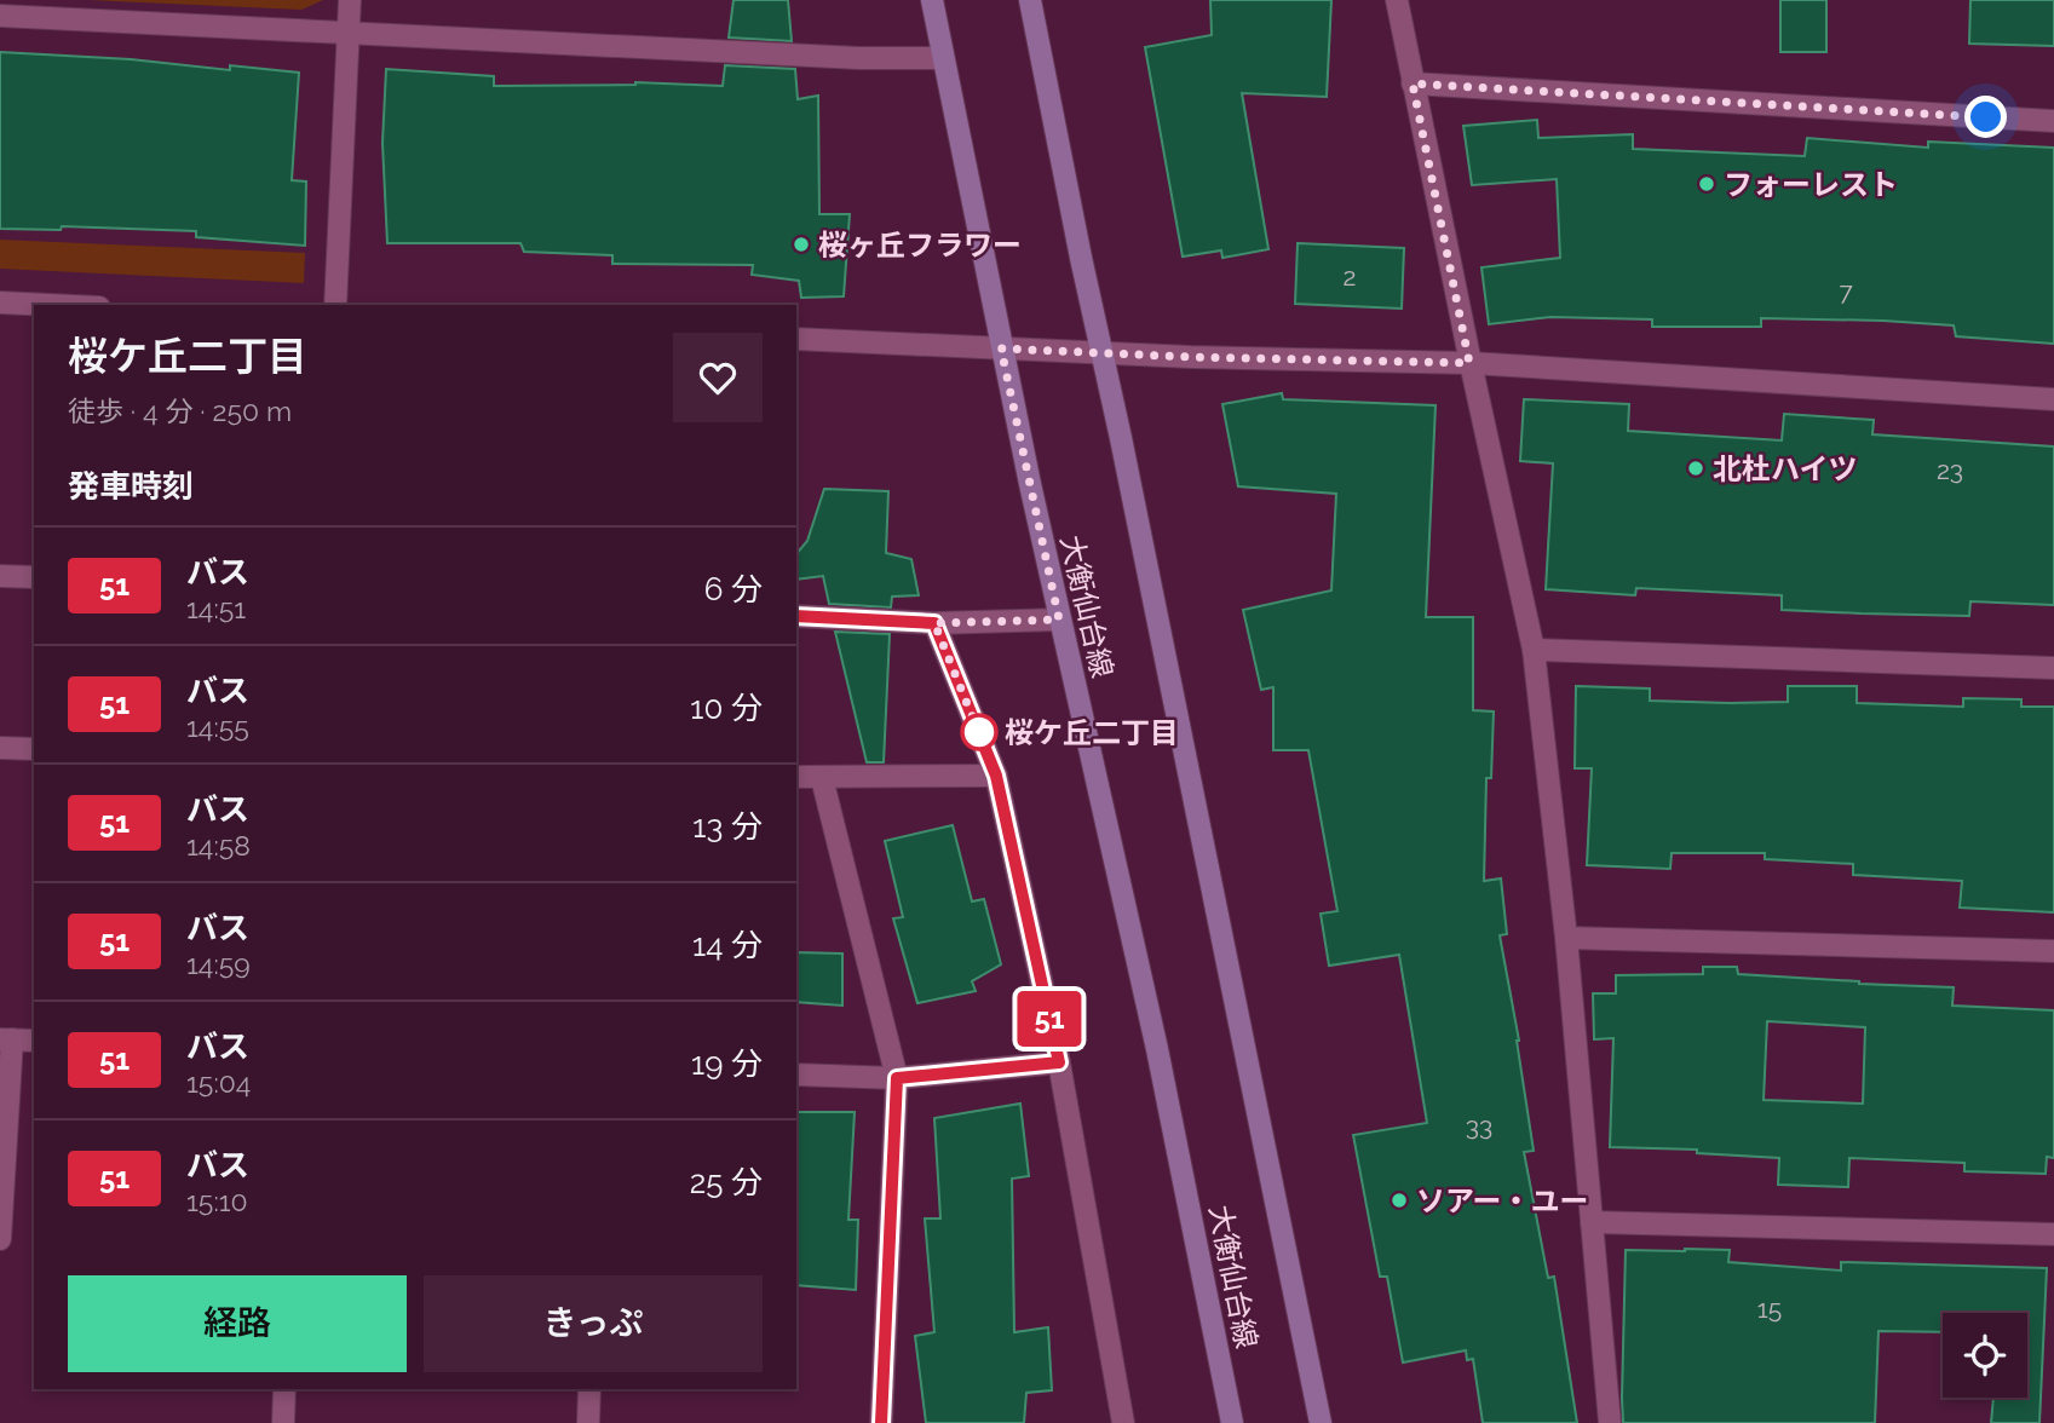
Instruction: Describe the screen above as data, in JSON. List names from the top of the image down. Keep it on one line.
{"streets":{"main road":["大衡仙台線"]},"places":["フォーレスト","桜ヶ丘フラワー","北杜ハイツ","桜ケ丘二丁目","ソアー・ユー"],"lines":["bus line 51"],"house_numbers":["2","7","23","33","15"],"page":{"on_map":"51","heading":[["桜ケ丘二丁目","徒歩 · 4 分 · 250 m"],"発車時刻"],"list":[{"mark":"51","name":"バス","note":"14:51","value":"6 分"},{"mark":"51","name":"バス","note":"14:55","value":"10 分"},{"mark":"51","name":"バス","note":"14:58","value":"13 分"},{"mark":"51","name":"バス","note":"14:59","value":"14 分"},{"mark":"51","name":"バス","note":"15:04","value":"19 分"},{"mark":"51","name":"バス","note":"15:10","value":"25 分"}],"buttons":["経路","きっぷ"]}}
